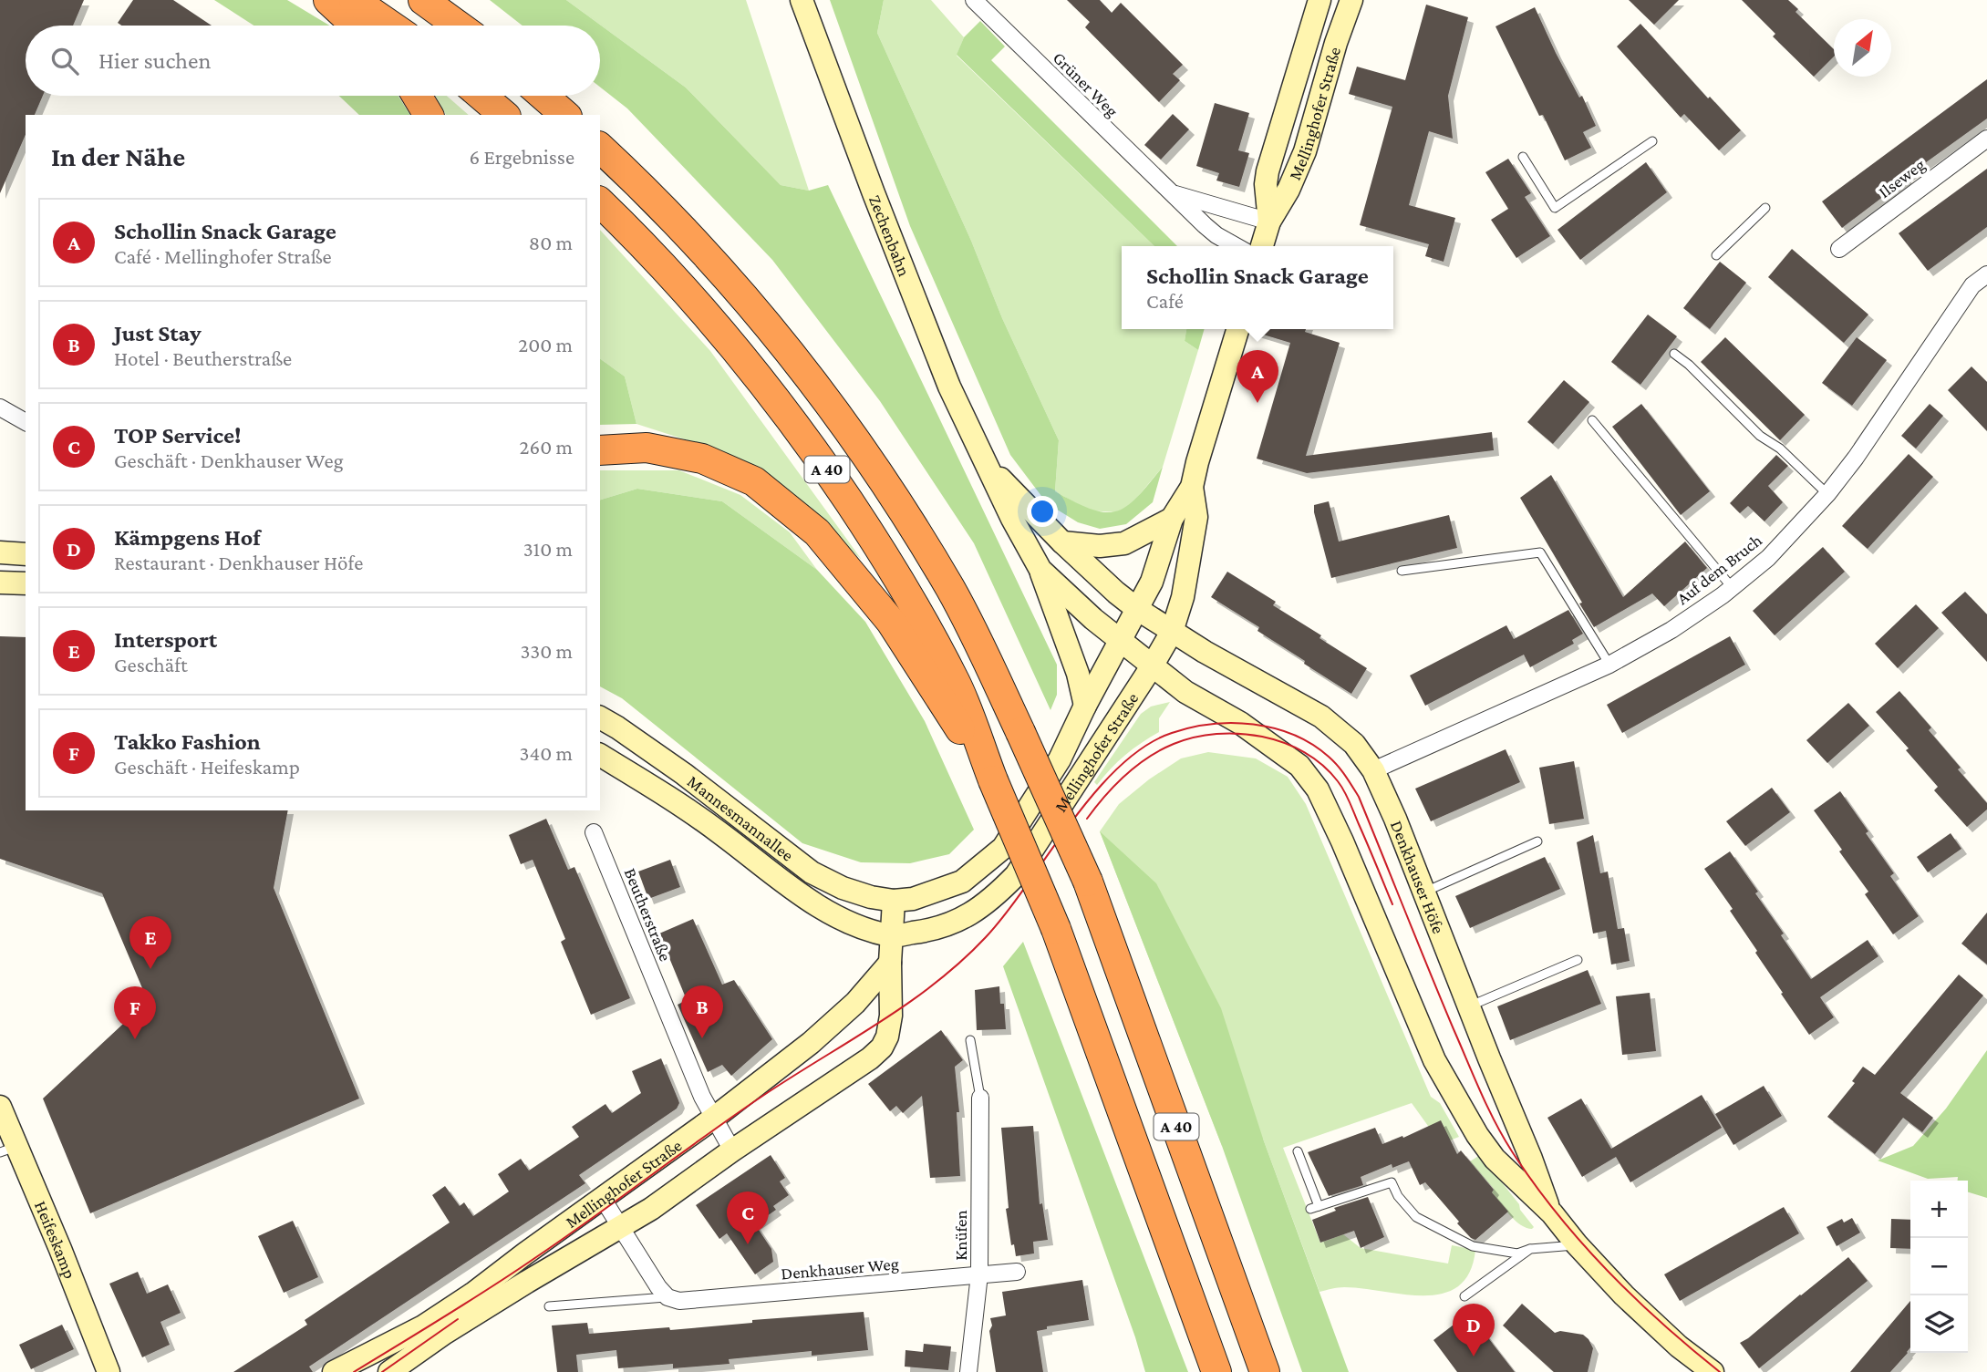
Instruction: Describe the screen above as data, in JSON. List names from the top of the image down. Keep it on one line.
{"streets":{"highway":["A 40"],"main road":["Mellinghofer Straße","Zechenbahn","Mannesmannallee","Denkhauser Höfe","Heifeskamp"],"street":["Grüner Weg","Ilseweg","Auf dem Bruch","Beutherstraße","Knüfen","Denkhauser Weg"]},"crossings":[["Grüner Weg","Mellinghofer Straße"],["Mellinghofer Straße","Zechenbahn"],["Mellinghofer Straße","Mannesmannallee"],["Mellinghofer Straße","Denkhauser Höfe"],["Mellinghofer Straße","Beutherstraße"],["Zechenbahn","Denkhauser Höfe"],["Auf dem Bruch","Denkhauser Höfe"],["Knüfen","Denkhauser Weg"]],"north":"top right","page":{"search":"Hier suchen","heading":["In der Nähe","6 Ergebnisse"],"list":[{"mark":"A","name":"Schollin Snack Garage","note":"Café · Mellinghofer Straße","value":"80 m"},{"mark":"B","name":"Just Stay","note":"Hotel · Beutherstraße","value":"200 m"},{"mark":"C","name":"TOP Service!","note":"Geschäft · Denkhauser Weg","value":"260 m"},{"mark":"D","name":"Kämpgens Hof","note":"Restaurant · Denkhauser Höfe","value":"310 m"},{"mark":"E","name":"Intersport","note":"Geschäft","value":"330 m"},{"mark":"F","name":"Takko Fashion","note":"Geschäft · Heifeskamp","value":"340 m"}],"popup":["Schollin Snack Garage","Café"],"pins":["A","E","B","F","C","D"],"map_buttons":["+","−"]}}
